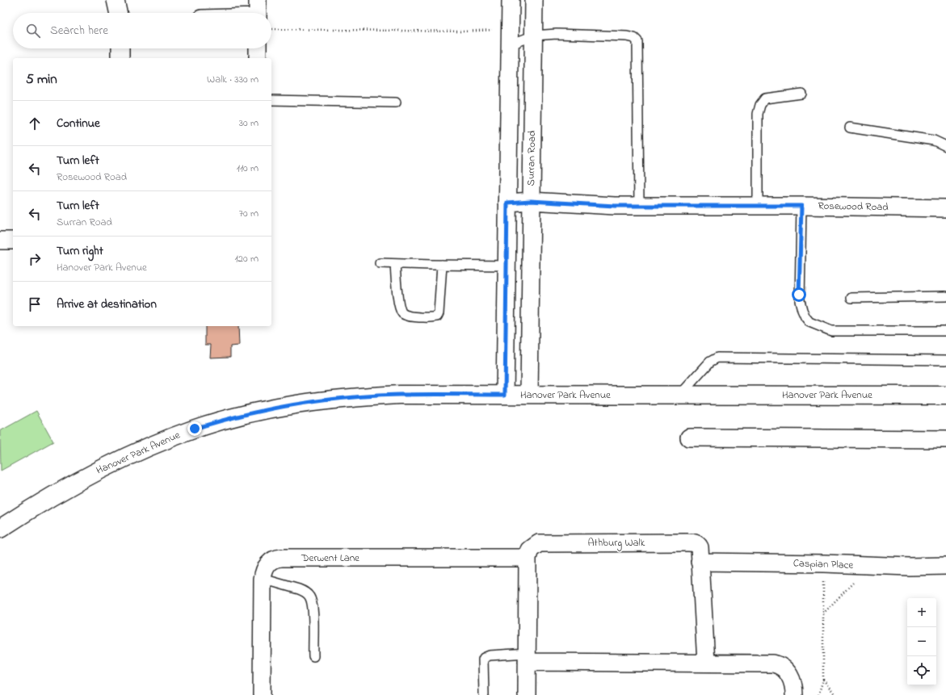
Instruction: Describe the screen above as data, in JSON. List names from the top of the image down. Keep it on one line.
{"streets":{"street":["Surran Road","Rosewood Road","Hanover Park Avenue","Athburg Walk","Derwent Lane","Caspian Place"]},"crossings":[["Surran Road","Rosewood Road"],["Surran Road","Hanover Park Avenue"],["Athburg Walk","Derwent Lane"],["Athburg Walk","Caspian Place"]],"page":{"search":"Search here","heading":["5 min","Walk · 330 m"],"list":[["Continue","30 m"],["Turn left","Rosewood Road","110 m"],["Turn left","Surran Road","70 m"],["Turn right","Hanover Park Avenue","120 m"],"Arrive at destination"],"map_buttons":["+","−"]}}
